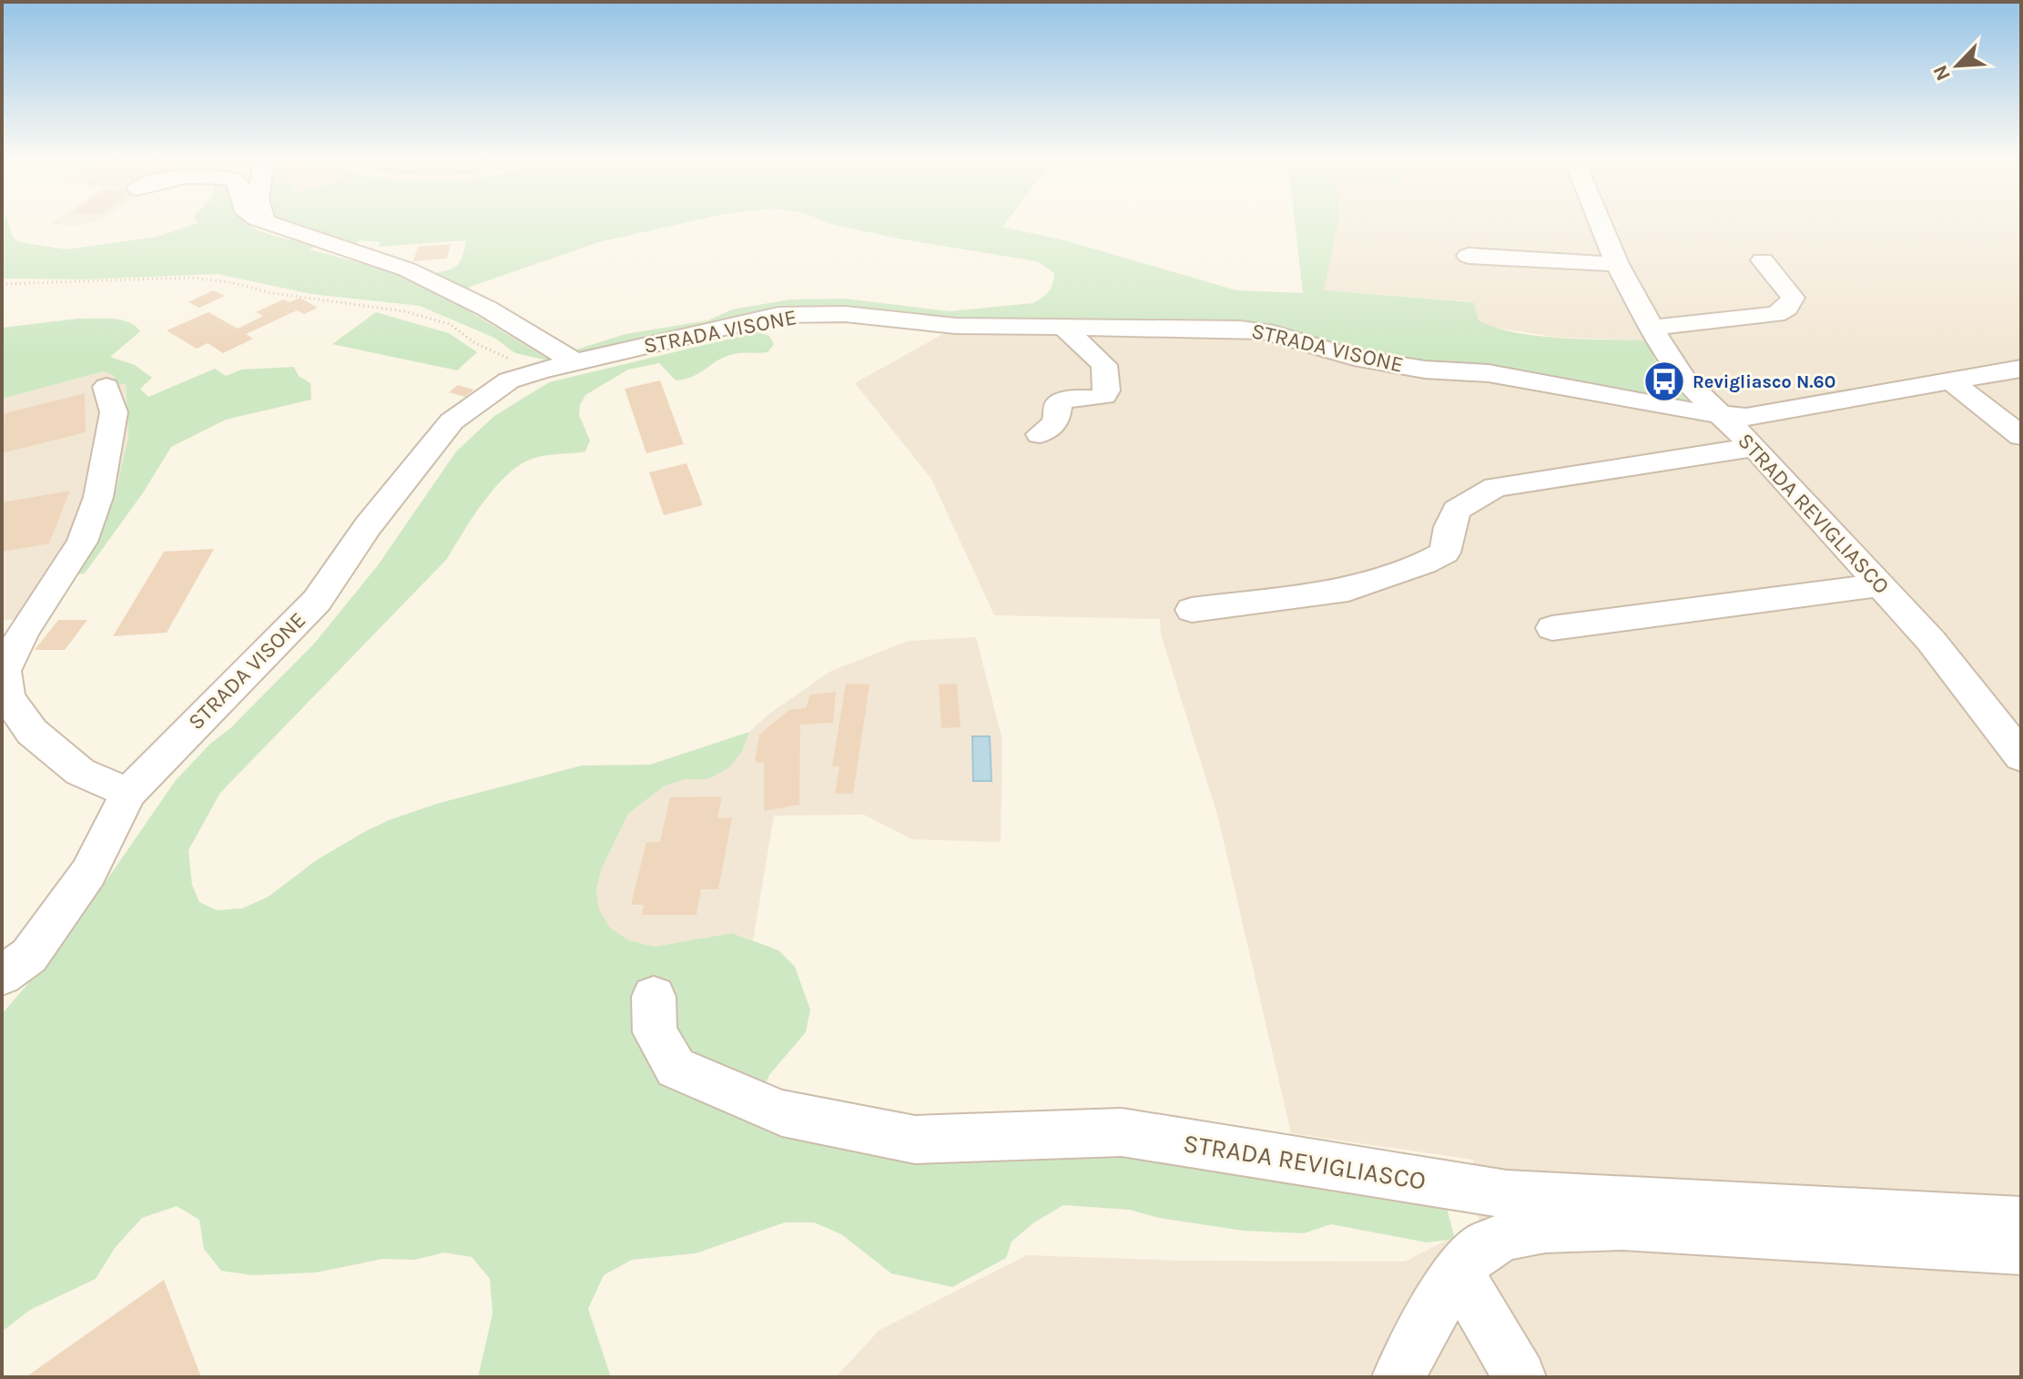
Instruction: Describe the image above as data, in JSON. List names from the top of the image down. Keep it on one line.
{"streets":{"street":["STRADA VISONE","STRADA REVIGLIASCO"]},"crossings":[["STRADA VISONE","STRADA REVIGLIASCO"]],"places":{"bus stop":["Revigliasco N.60"]},"north":"bottom left"}
